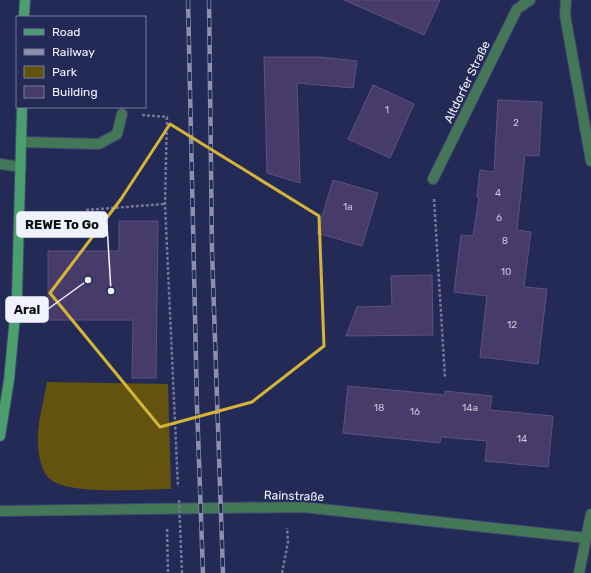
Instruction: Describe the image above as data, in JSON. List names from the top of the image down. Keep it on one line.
{"streets":{"street":["Altdorfer Straße","Rainstraße"]},"places":["Aral","REWE To Go"],"house_numbers":["1","2","4","1a","6","8","10","12","18","14a","16","14"],"legend":["Road","Railway","Park","Building"]}
